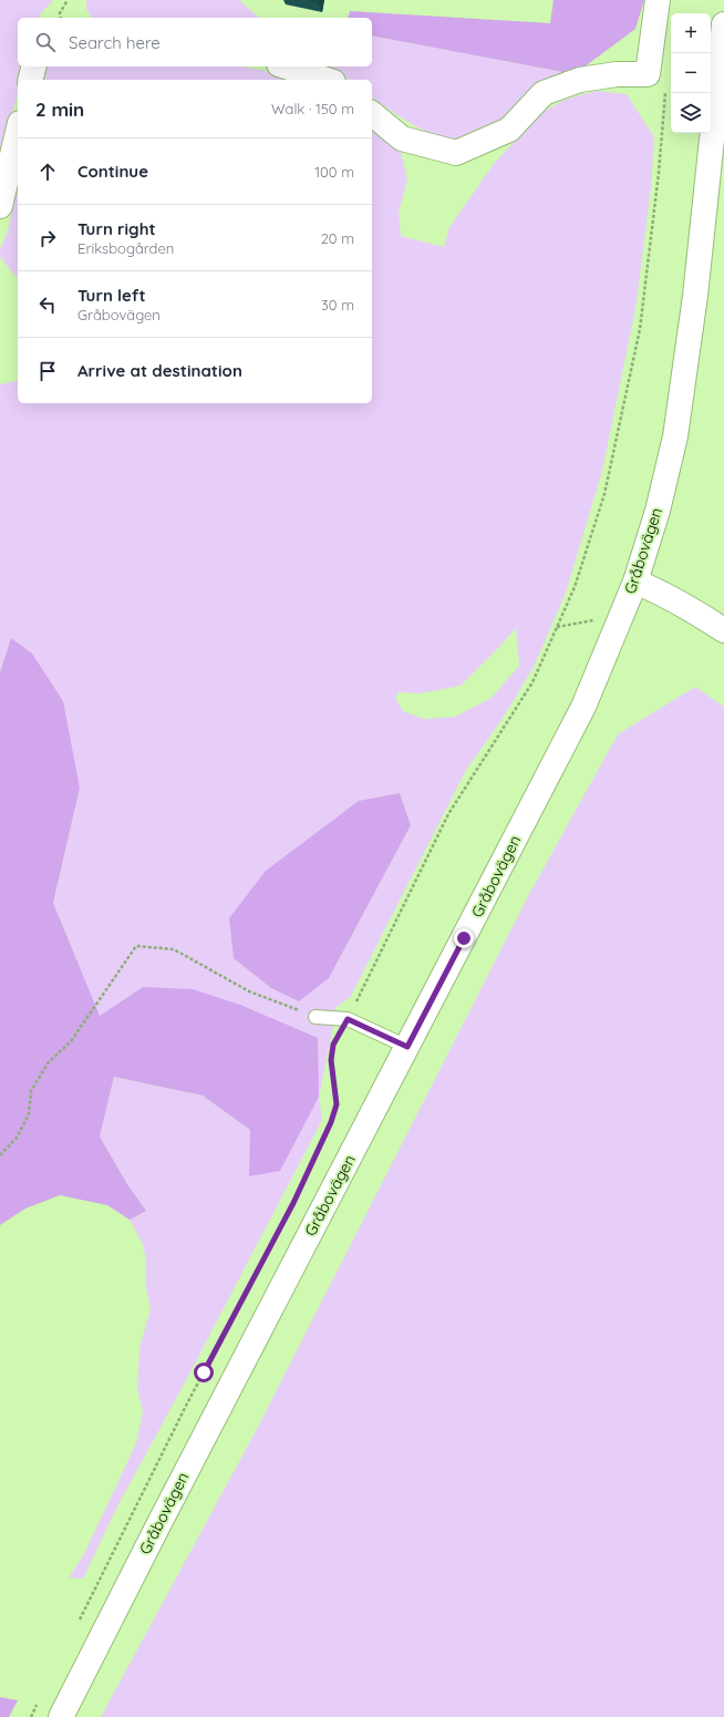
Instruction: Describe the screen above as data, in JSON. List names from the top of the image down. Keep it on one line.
{"streets":{"main road":["Gråbovägen"]},"page":{"map_buttons":["+","−"],"search":"Search here","heading":["2 min","Walk · 150 m"],"list":[["Continue","100 m"],["Turn right","Eriksbogården","20 m"],["Turn left","Gråbovägen","30 m"],"Arrive at destination"]}}
